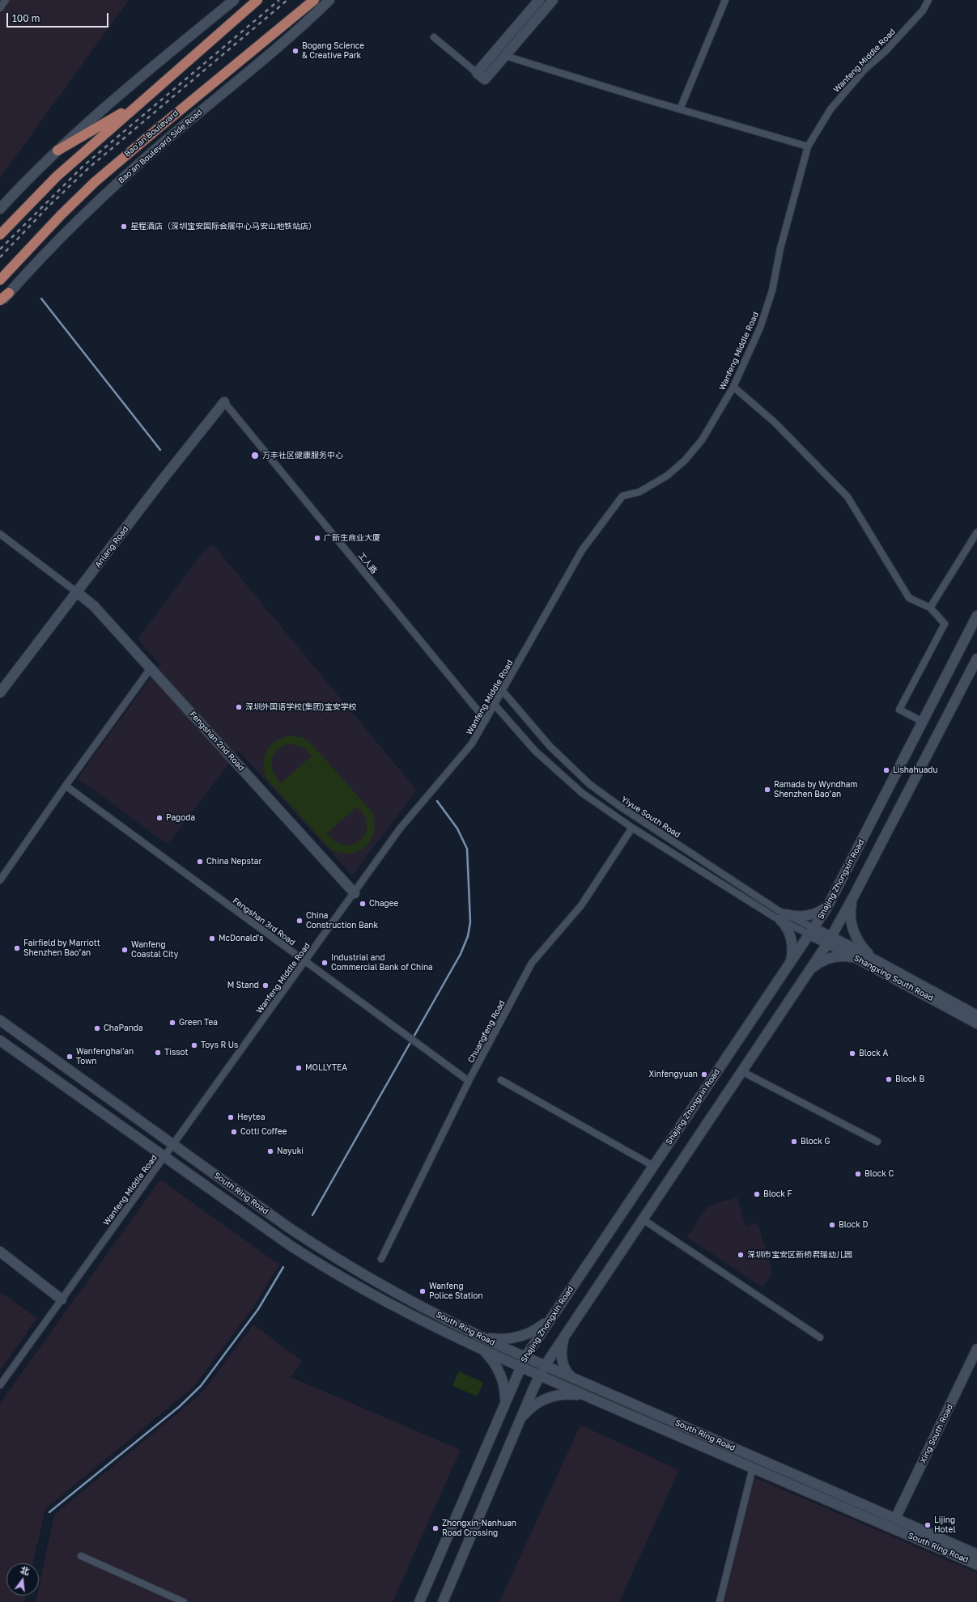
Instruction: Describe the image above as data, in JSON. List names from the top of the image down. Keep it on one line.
{"streets":{"main road":["Bao'an Boulevard"],"street":["Wanfeng Middle Road","Bao'an Boulevard Side Road","Anlang Road","工人路","Fengshan 2nd Road","Yiyue South Road","Shajing Zhongxin Road","Fengshan 3rd Road","Shangxing South Road","Chuangfeng Road","South Ring Road","Xing South Road"]},"crossings":[["Wanfeng Middle Road","工人路"],["Wanfeng Middle Road","Fengshan 2nd Road"],["Wanfeng Middle Road","Yiyue South Road"],["Wanfeng Middle Road","Fengshan 3rd Road"],["Wanfeng Middle Road","South Ring Road"],["Anlang Road","工人路"],["Anlang Road","Fengshan 2nd Road"],["Yiyue South Road","Shajing Zhongxin Road"],["Yiyue South Road","Shangxing South Road"],["Yiyue South Road","Chuangfeng Road"],["Shajing Zhongxin Road","Shangxing South Road"],["Shajing Zhongxin Road","South Ring Road"],["Fengshan 3rd Road","Chuangfeng Road"],["South Ring Road","Xing South Road"]],"places":["Bogang Science & Creative Park","星程酒店（深圳宝安国际会展中心马安山地铁站店）","万丰社区健康服务中心","广新生商业大厦","深圳外国语学校(集团)宝安学校","Lishahuadu","Ramada by Wyndham Shenzhen Bao’an","Pagoda","China Nepstar","Chagee","China Construction Bank","McDonald's","Fairfield by Marriott Shenzhen Bao’an","Wanfeng Coastal City","Industrial and Commercial Bank of China","M Stand","Green Tea","ChaPanda","Toys R Us","Tissot","Block A","Wanfenghai'an Town","MOLLYTEA","Xinfengyuan","Block B","Heytea","Cotti Coffee","Block G","Nayuki","Block C","Block F","Block D","深圳市宝安区新桥君瑞幼儿园","Wanfeng Police Station","Lijing Hotel","Zhongxin-Nanhuan Road Crossing"],"scale_bar":"100 m","north":"top"}
